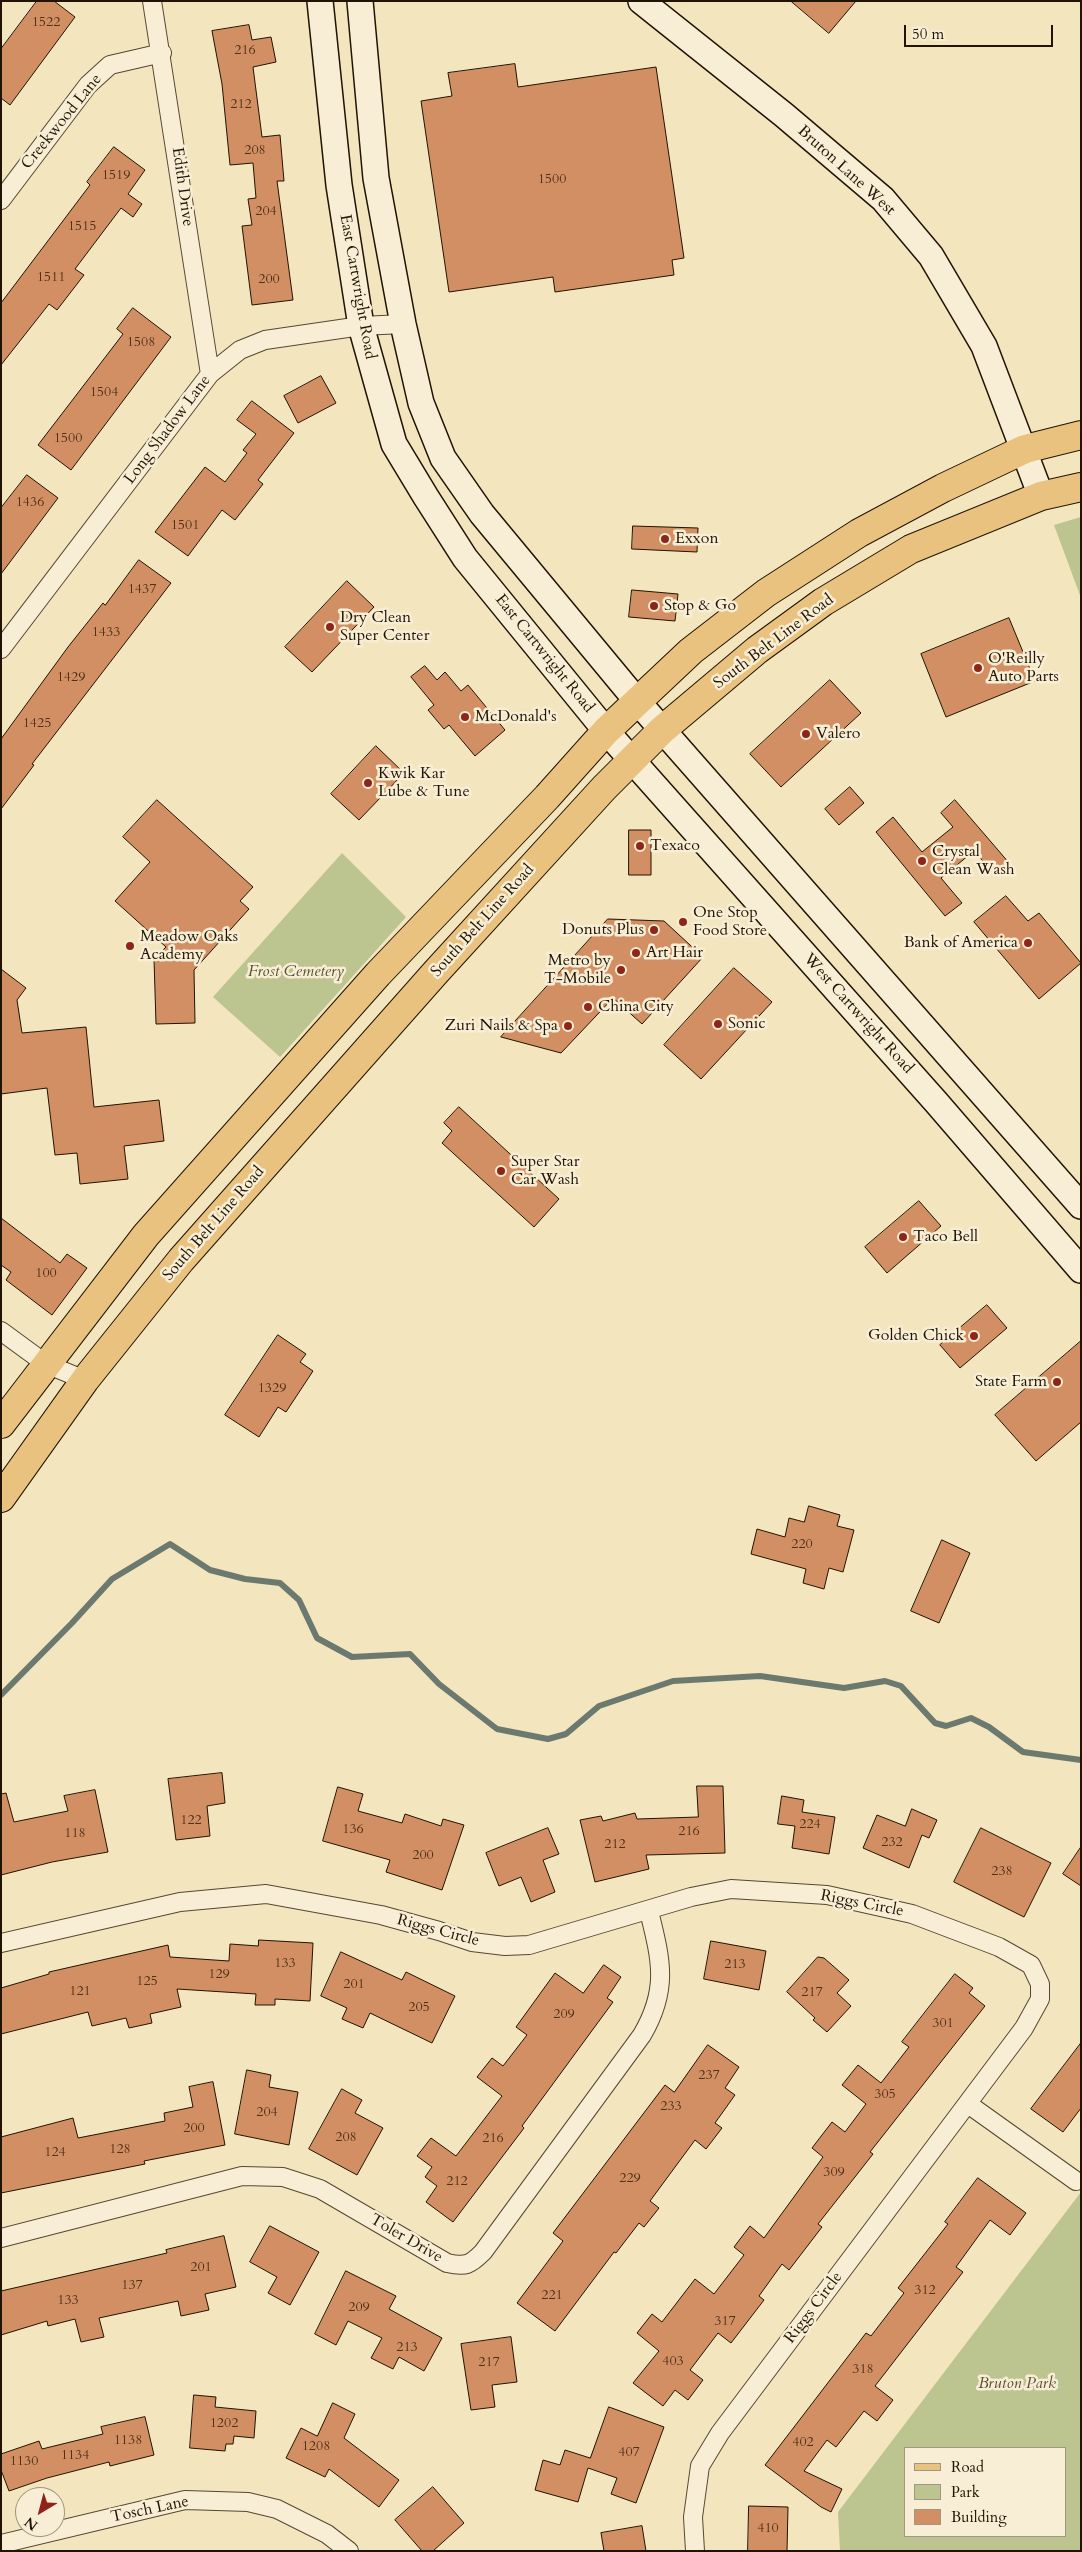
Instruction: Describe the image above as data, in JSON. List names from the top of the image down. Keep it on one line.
{"streets":{"main road":["Bruton Lane West","East Cartwright Road","South Belt Line Road","West Cartwright Road"],"street":["Creekwood Lane","Edith Drive","Long Shadow Lane","Riggs Circle","Toler Drive","Tosch Lane"]},"crossings":[["Creekwood Lane","Edith Drive"],["Bruton Lane West","South Belt Line Road"],["Edith Drive","Long Shadow Lane"],["East Cartwright Road","Long Shadow Lane"],["East Cartwright Road","South Belt Line Road"],["East Cartwright Road","West Cartwright Road"],["South Belt Line Road","West Cartwright Road"],["Riggs Circle","Toler Drive"]],"parks":["Frost Cemetery","Bruton Park"],"places":["Exxon","Stop & Go","Dry Clean Super Center","O'Reilly Auto Parts","McDonald's","Valero","Kwik Kar Lube & Tune","Texaco","Crystal Clean Wash","One Stop Food Store","Donuts Plus","Bank of America","Meadow Oaks Academy","Art Hair","Metro by T-Mobile","China City","Sonic","Zuri Nails & Spa","Super Star Car Wash","Taco Bell","Golden Chick","State Farm"],"house_numbers":["1522","216","212","208","1519","1500","204","1515","1511","200","1508","1504","1500","1436","1501","1437","1433","1429","1425","100","1329","220","122","224","136","216","118","232","212","200","238","133","213","129","125","201","121","217","205","209","301","237","305","233","204","200","208","216","128","124","309","229","212","201","137","312","221","133","209","317","213","403","217","318","1202","1138","402","1208","407","1134","1130","410"],"legend":["Road","Park","Building"],"scale_bar":"50 m","north":"bottom left"}
